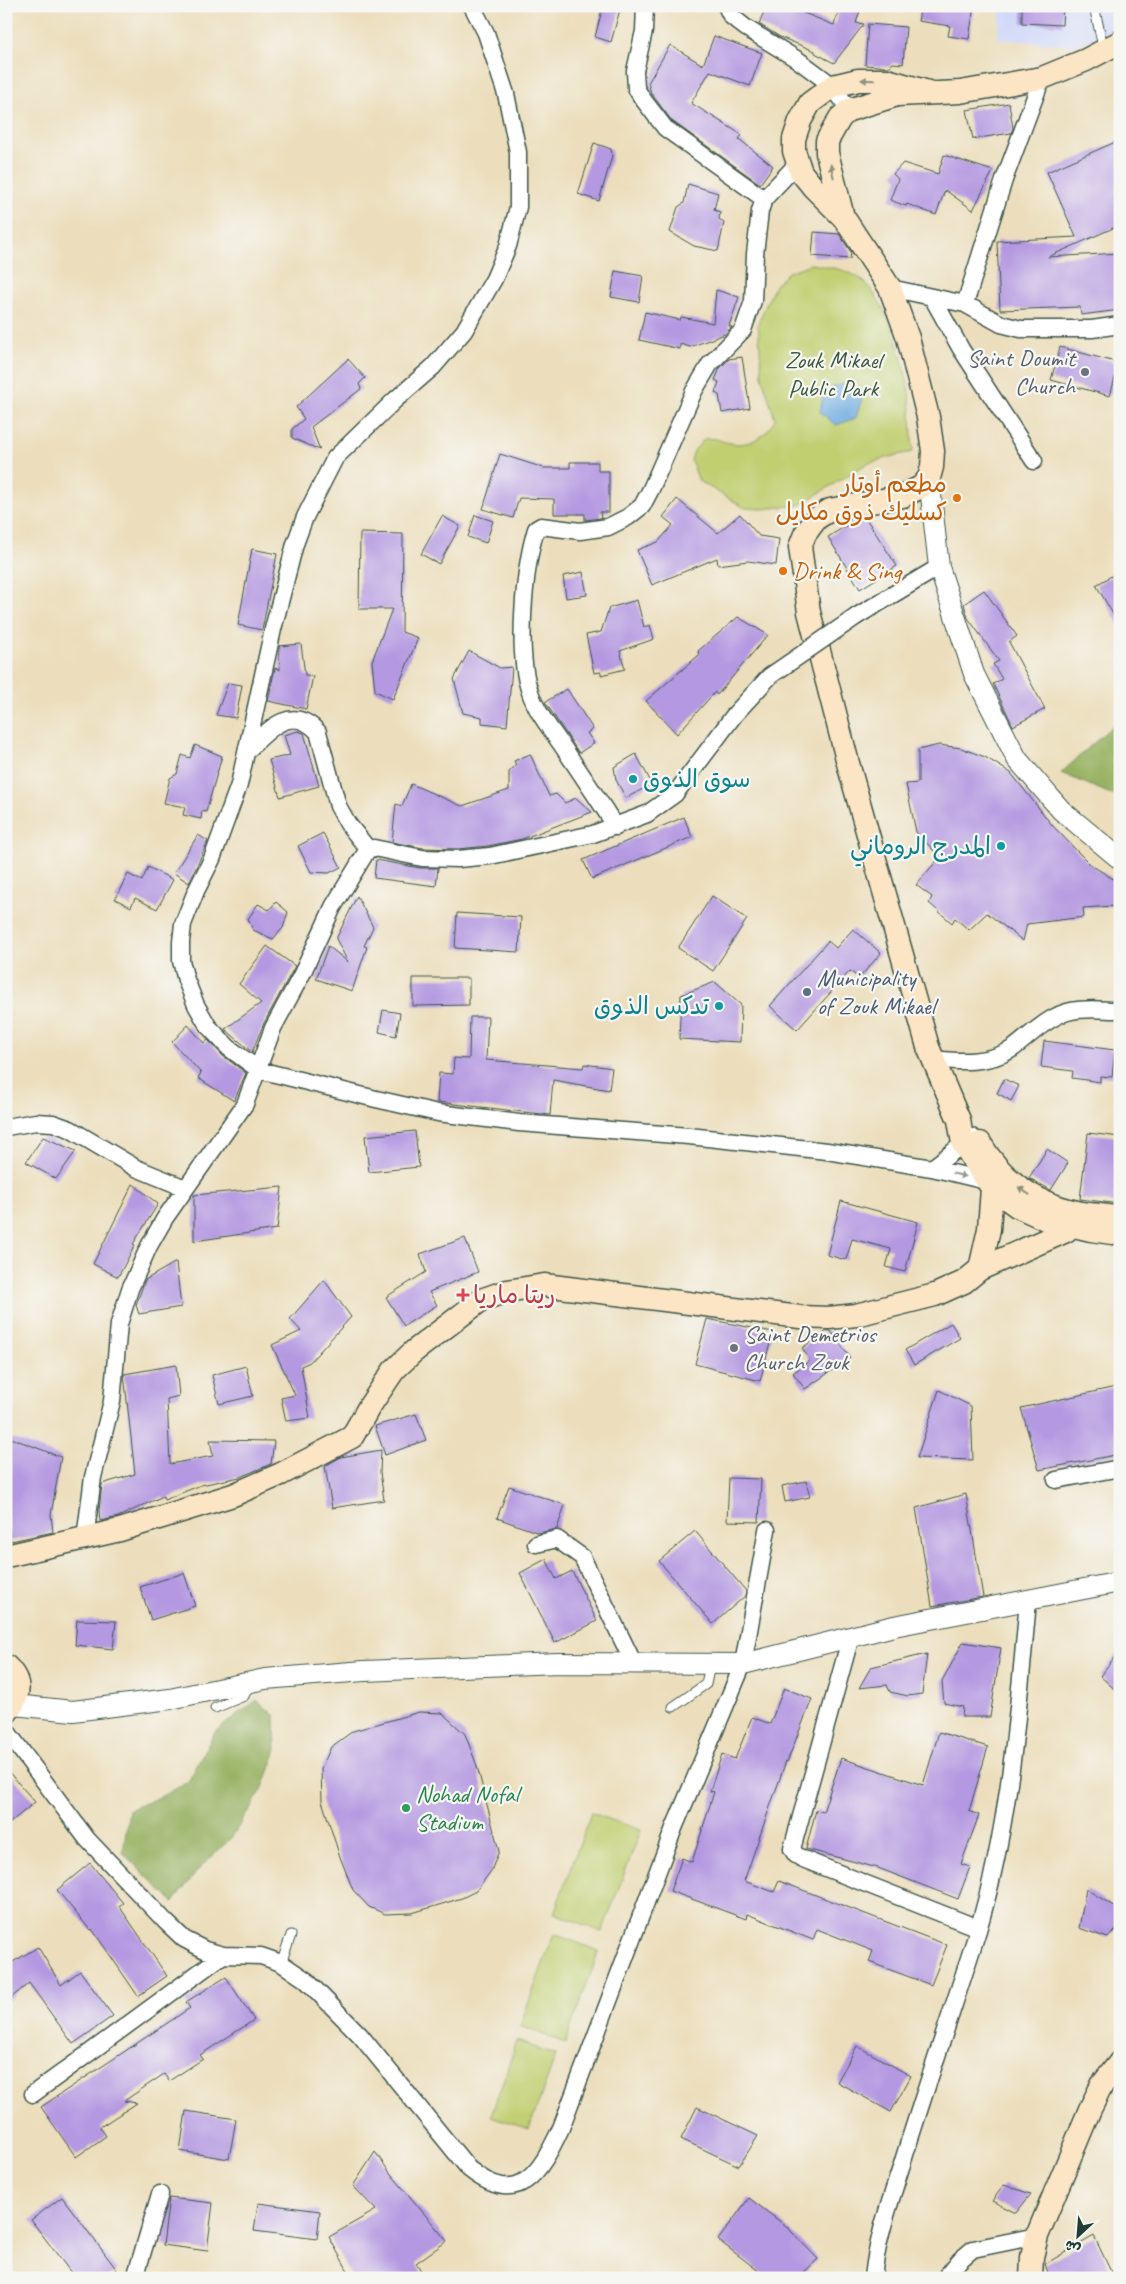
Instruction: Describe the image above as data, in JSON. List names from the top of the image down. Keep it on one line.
{"parks":["Zouk Mikael Public Park"],"places":{"other":["Saint Doumit Church","مطعم أوتار كسليك ذوق مكايل","Drink & Sing","سوق الذوق","المدرج الروماني","Municipality of Zouk Mikael","تدكس الذوق","Saint Demetrios Church Zouk","Nohad Nofal Stadium"],"health":["ريتا ماريا"]},"north":"bottom left"}
